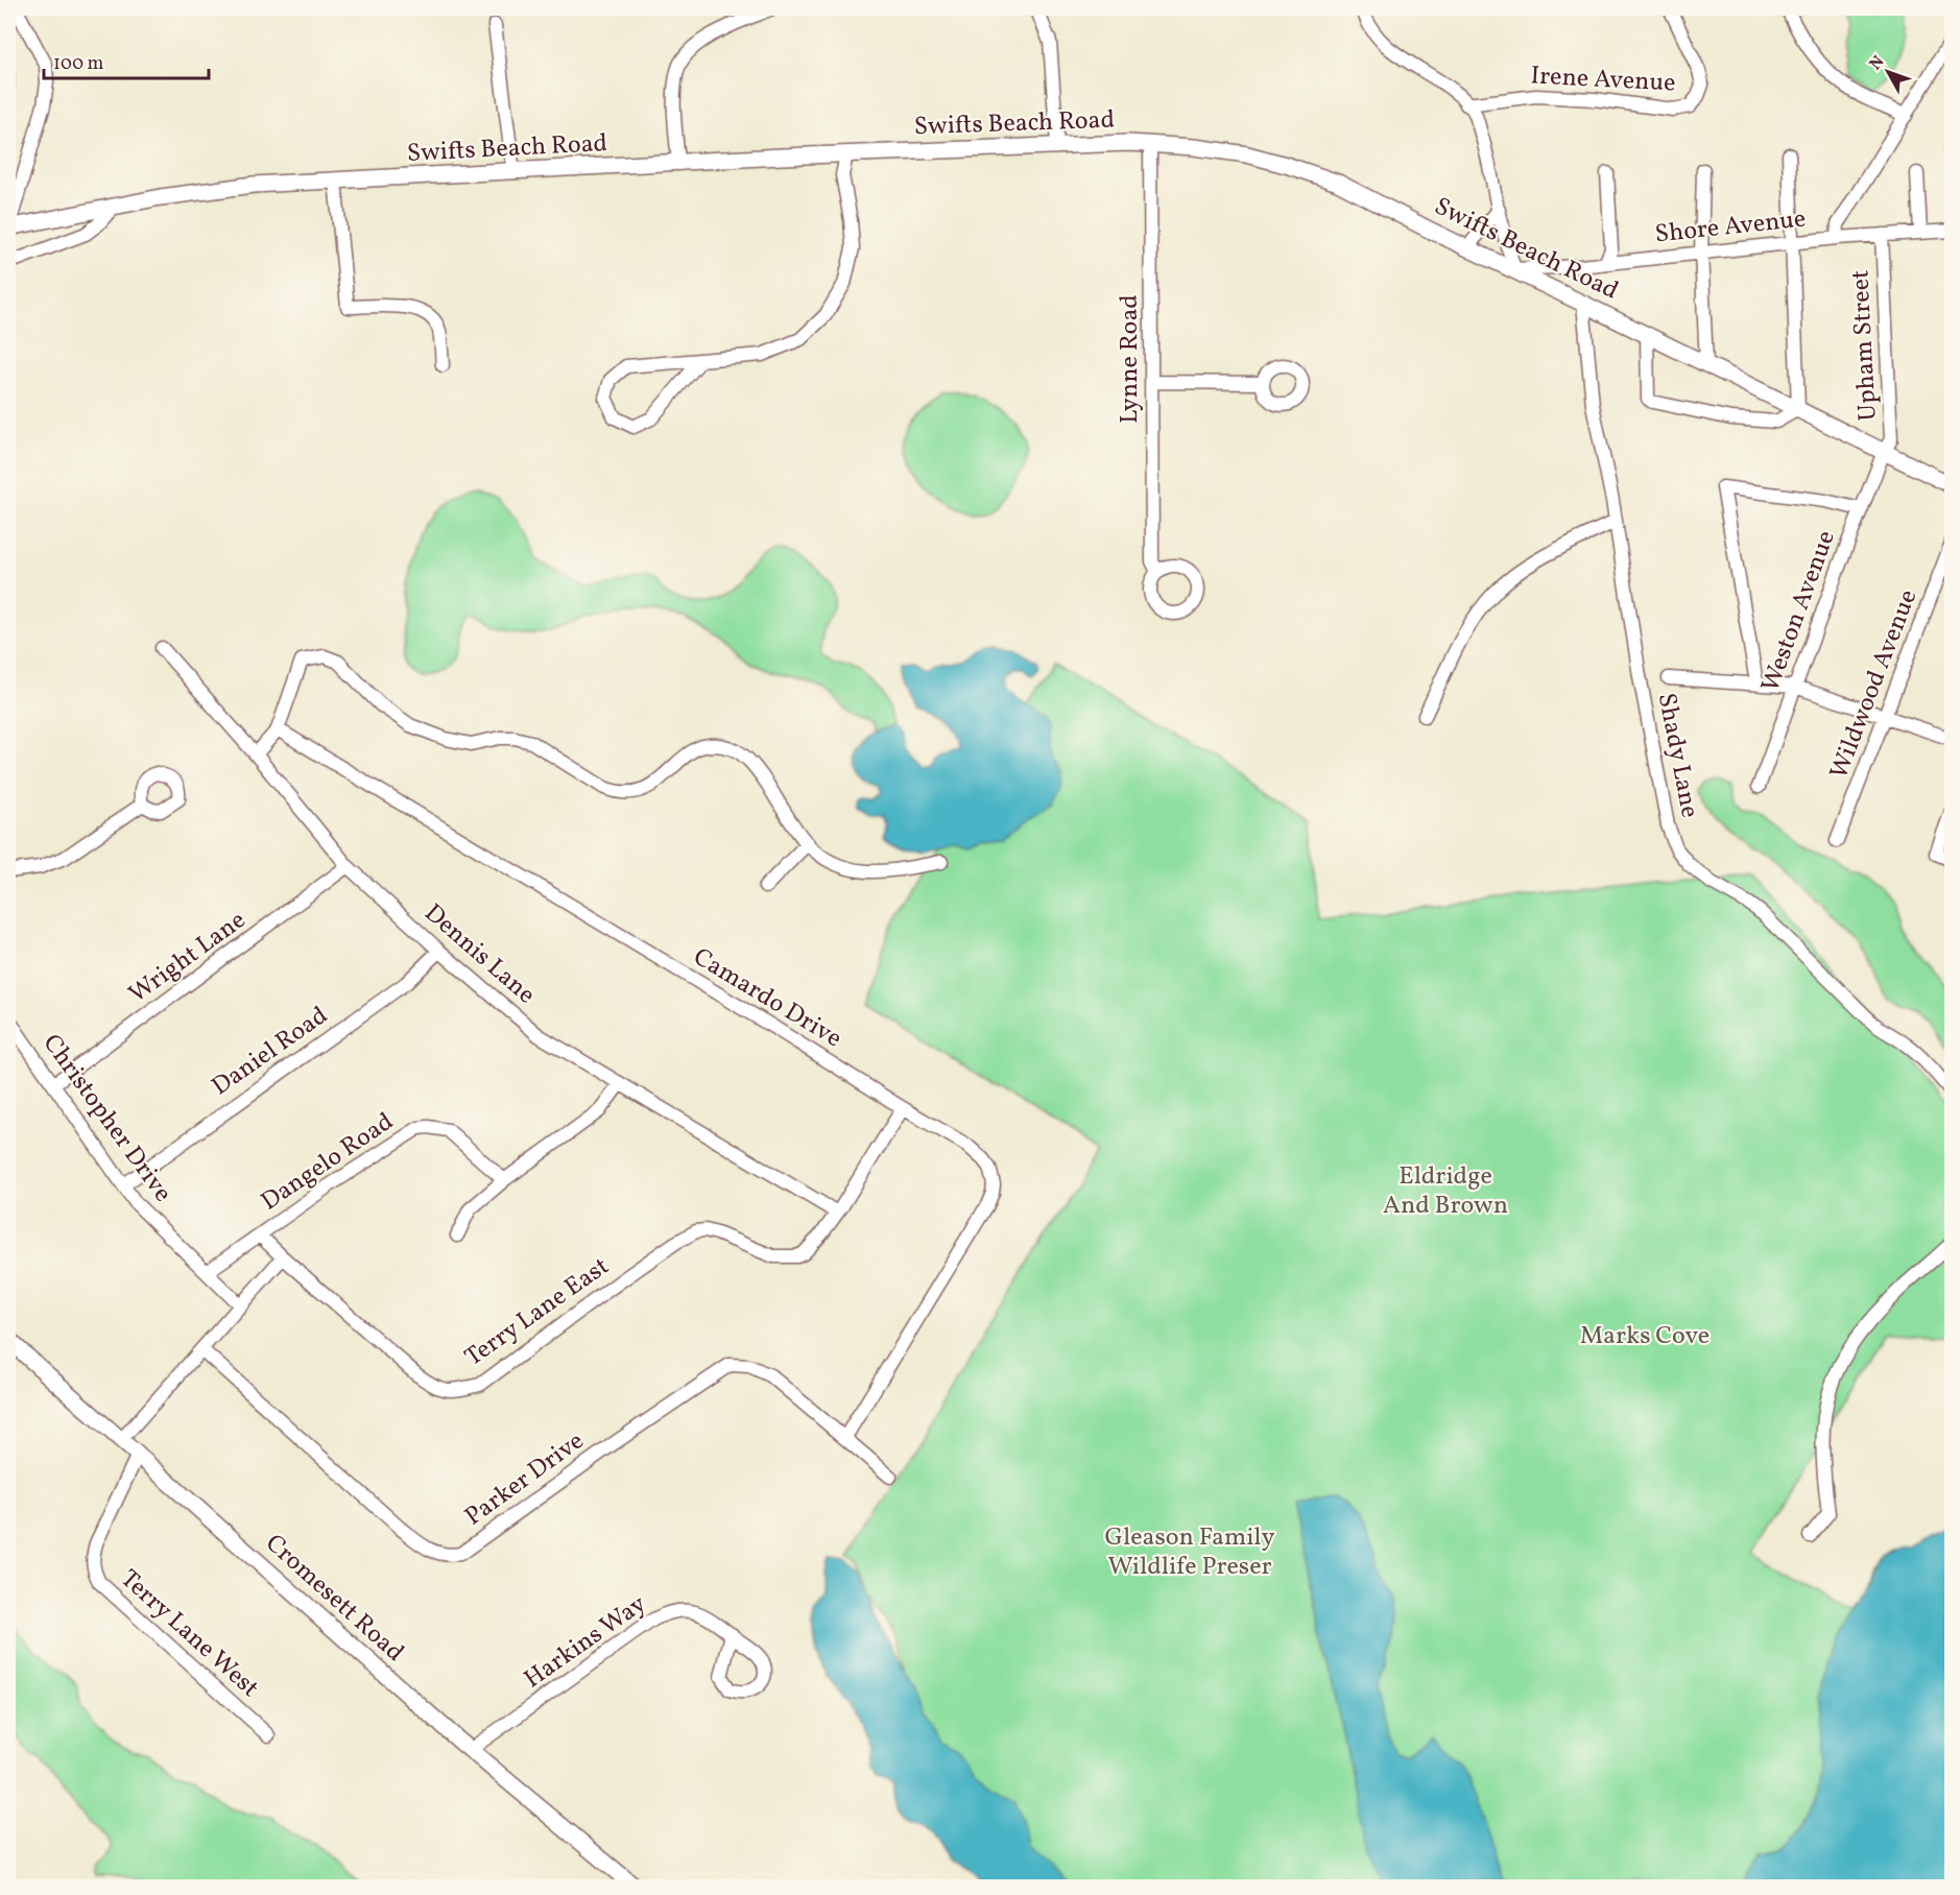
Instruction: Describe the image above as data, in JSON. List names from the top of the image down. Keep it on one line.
{"streets":{"street":["Irene Avenue","Swifts Beach Road","Shore Avenue","Upham Street","Lynne Road","Weston Avenue","Wildwood Avenue","Shady Lane","Dennis Lane","Wright Lane","Camardo Drive","Daniel Road","Christopher Drive","Dangelo Road","Terry Lane East","Parker Drive","Cromesett Road","Terry Lane West","Harkins Way"]},"crossings":[["Swifts Beach Road","Shore Avenue"],["Swifts Beach Road","Upham Street"],["Swifts Beach Road","Lynne Road"],["Swifts Beach Road","Weston Avenue"],["Swifts Beach Road","Shady Lane"],["Shore Avenue","Upham Street"],["Upham Street","Weston Avenue"],["Dennis Lane","Wright Lane"],["Dennis Lane","Daniel Road"],["Dennis Lane","Terry Lane East"],["Wright Lane","Christopher Drive"],["Camardo Drive","Terry Lane East"],["Camardo Drive","Parker Drive"],["Daniel Road","Christopher Drive"],["Christopher Drive","Dangelo Road"],["Cromesett Road","Terry Lane West"],["Cromesett Road","Harkins Way"]],"parks":["Eldridge And Brown","Marks Cove","Gleason Family Wildlife Preser"],"scale_bar":"100 m","north":"top left"}
